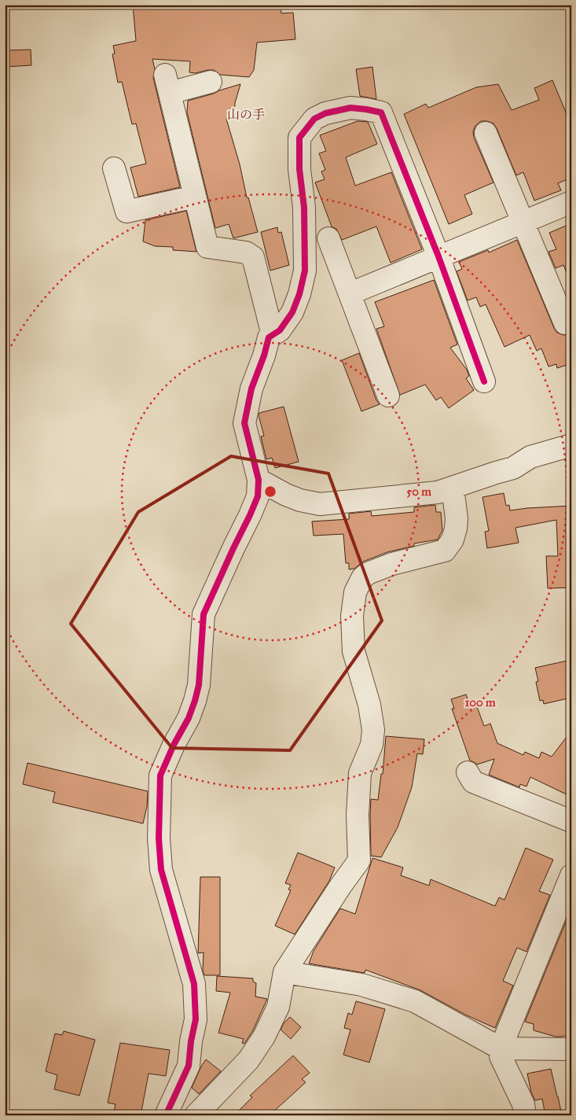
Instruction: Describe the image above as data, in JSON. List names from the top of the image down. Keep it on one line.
{"districts":["山の手"],"rings":["50 m","100 m"]}
